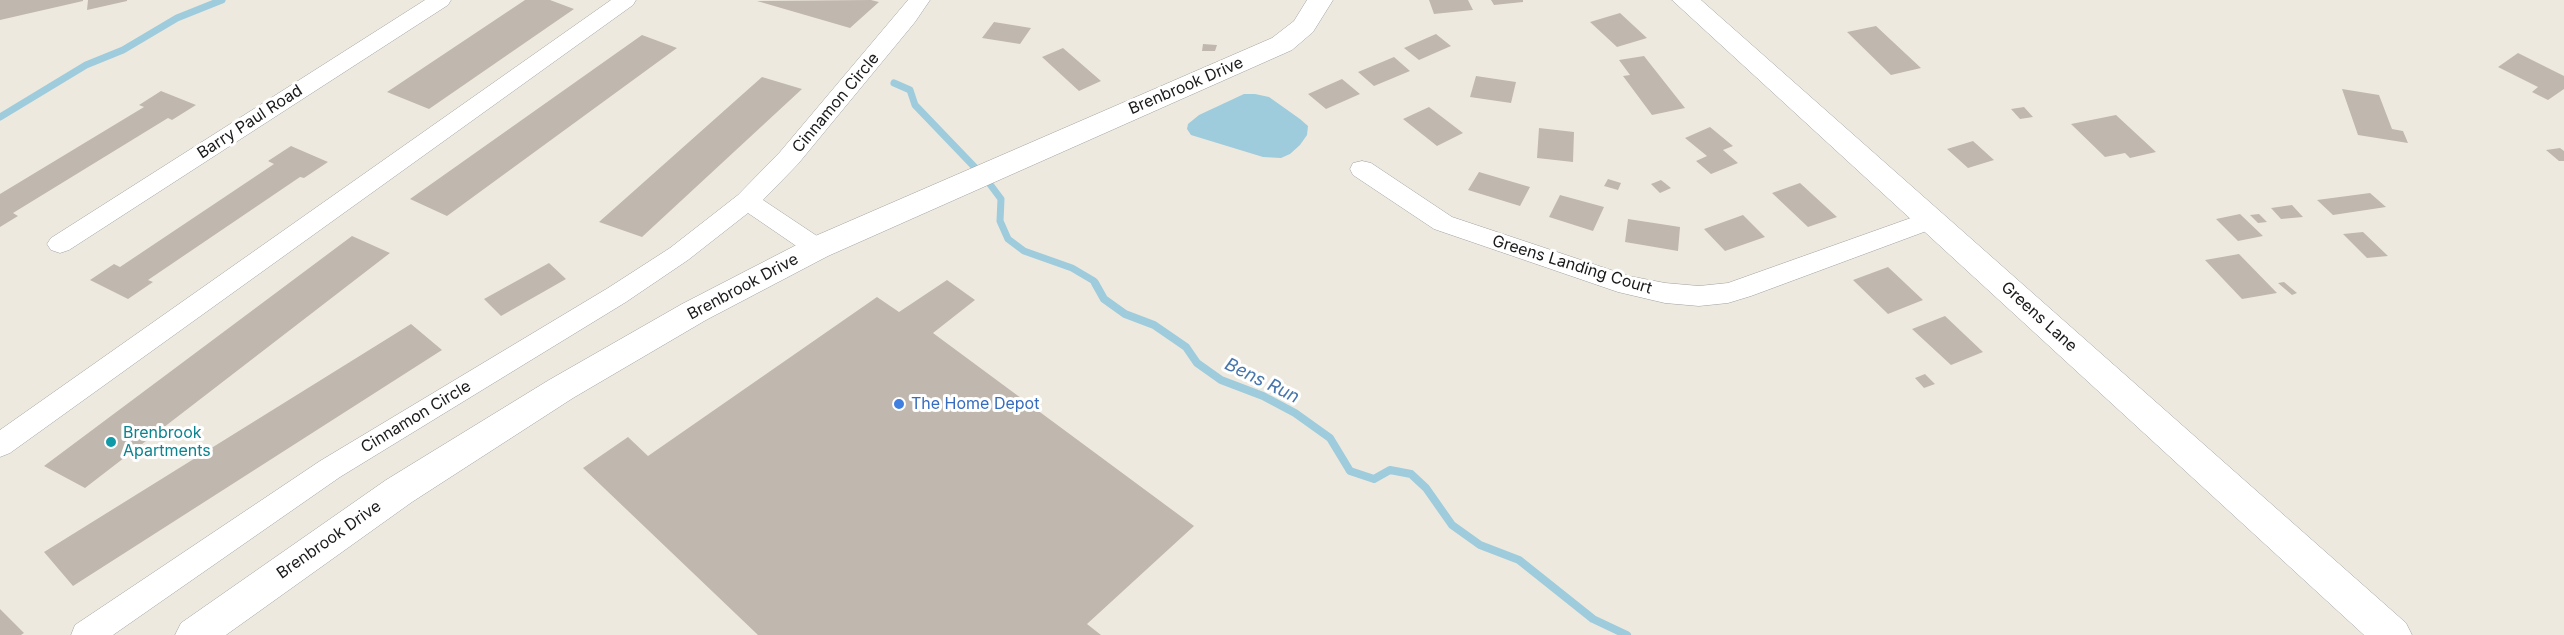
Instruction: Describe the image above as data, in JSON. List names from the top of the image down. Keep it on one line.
{"streets":{"street":["Brenbrook Drive","Cinnamon Circle","Barry Paul Road","Greens Landing Court","Greens Lane"]},"crossings":[["Greens Landing Court","Greens Lane"]],"water":["Bens Run"],"places":["The Home Depot","Brenbrook Apartments"]}
